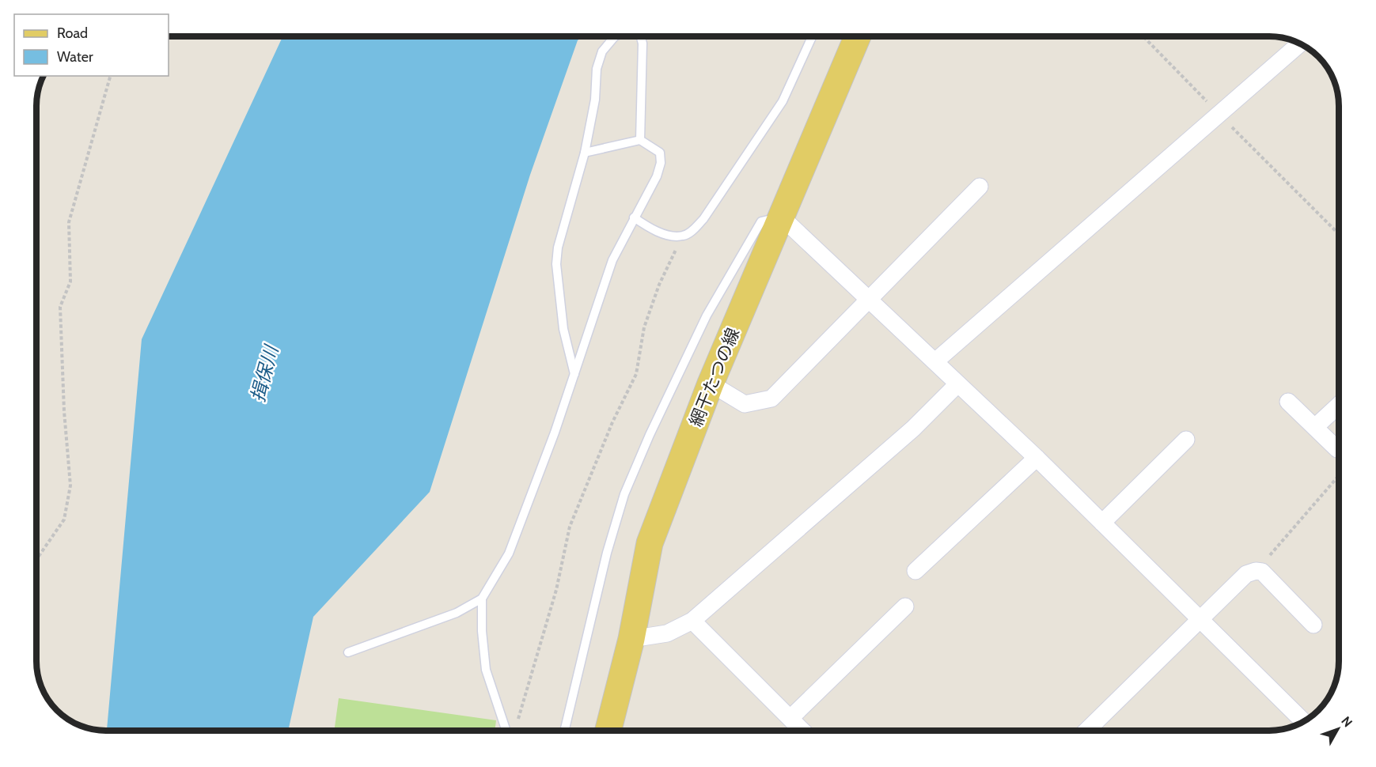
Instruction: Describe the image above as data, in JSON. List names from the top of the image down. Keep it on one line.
{"streets":{"main road":["網干たつの線"]},"water":["揖保川"],"legend":["Road","Water"],"north":"top right"}
